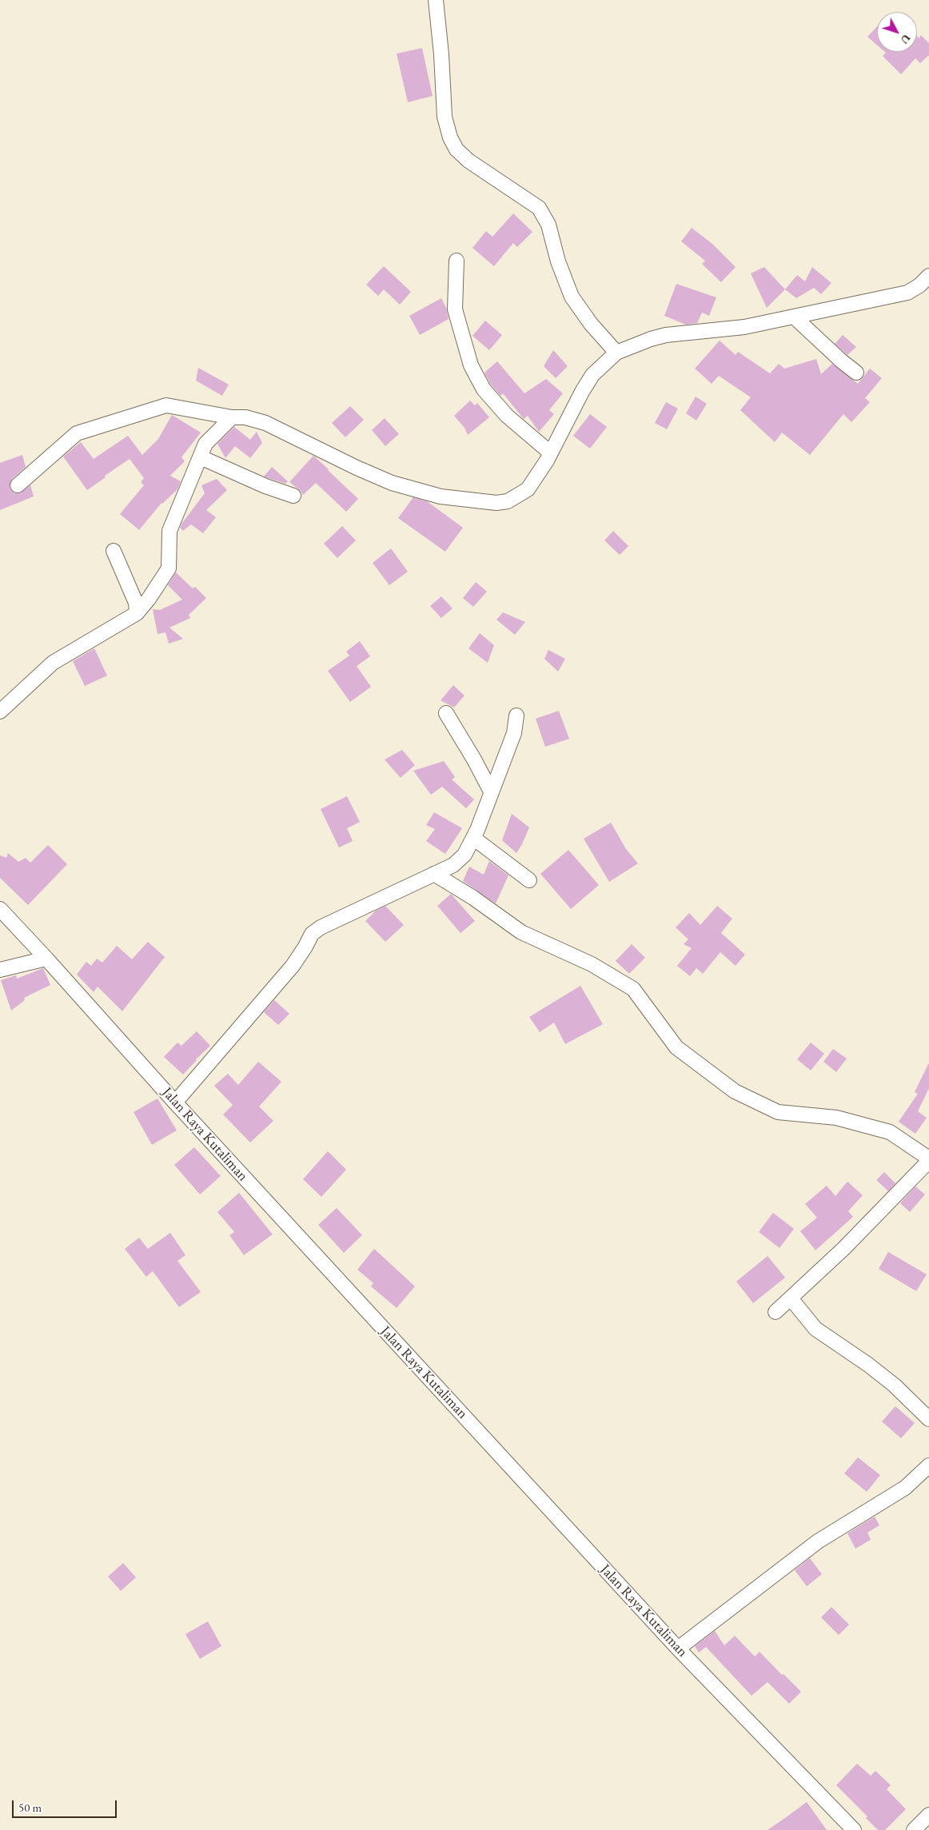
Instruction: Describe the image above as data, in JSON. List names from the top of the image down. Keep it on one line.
{"streets":{"street":["Jalan Raya Kutaliman"]},"scale_bar":"50 m","north":"bottom right"}
